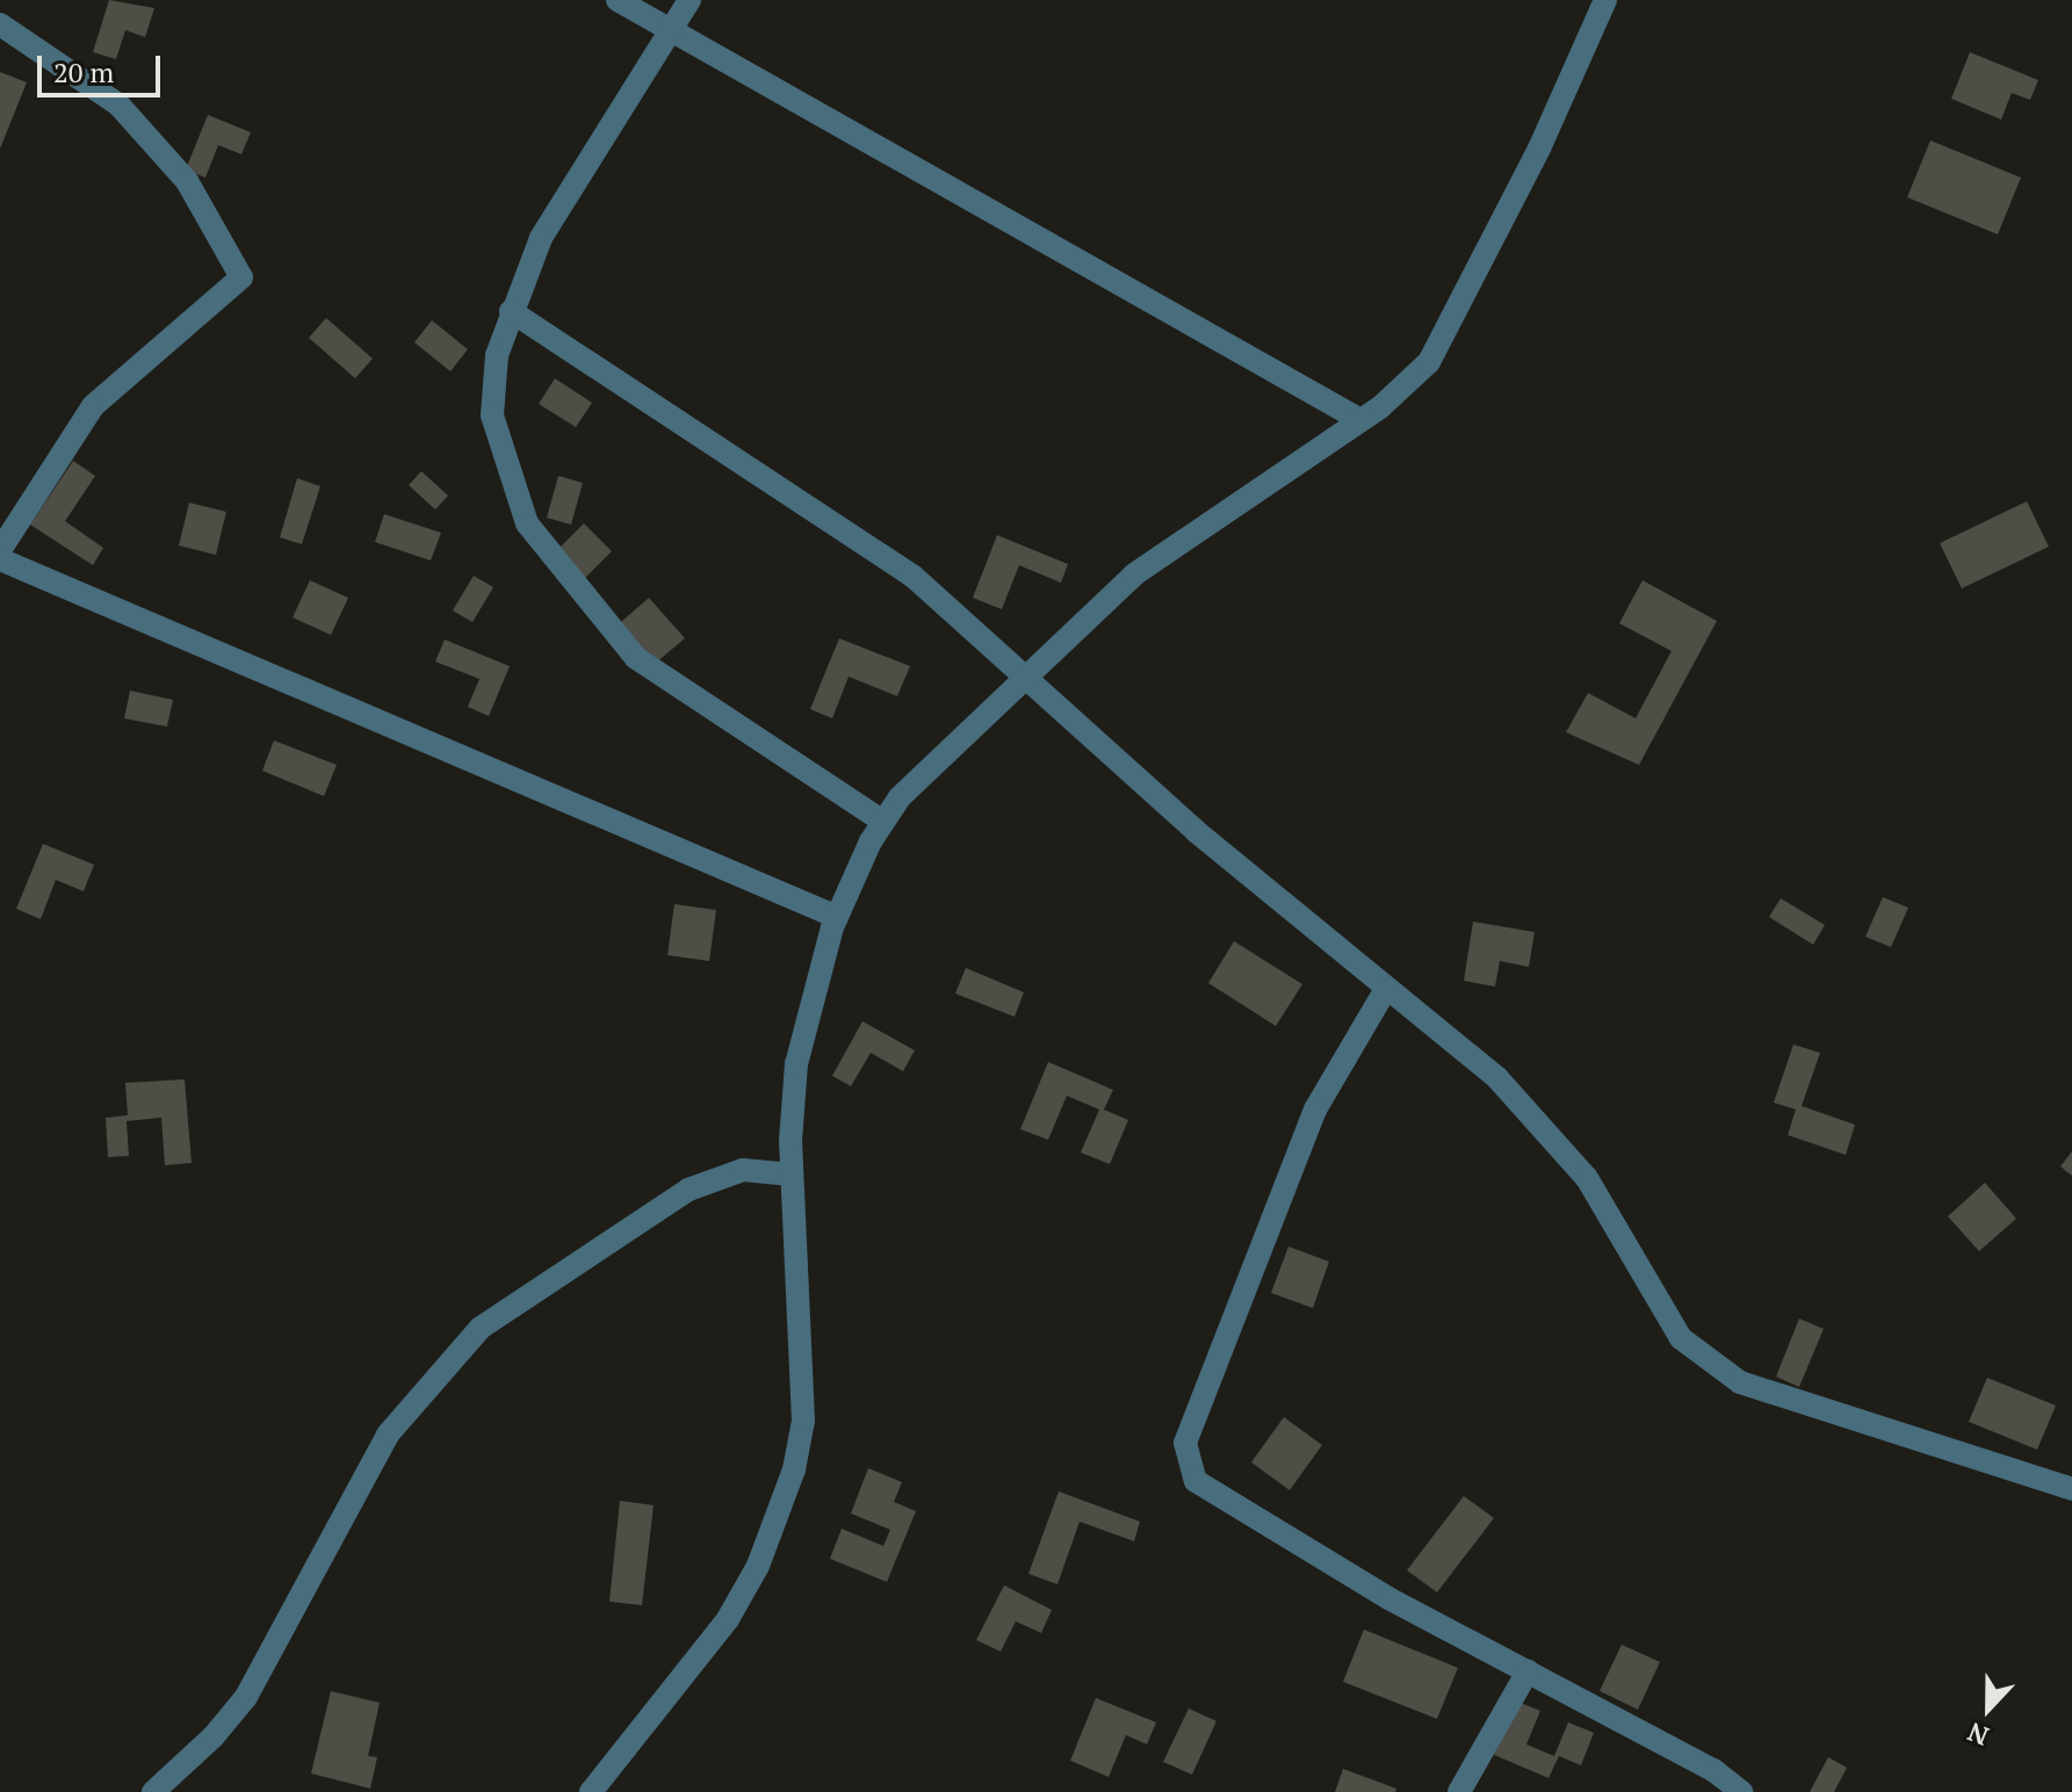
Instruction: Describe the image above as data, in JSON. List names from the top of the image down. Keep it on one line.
{"scale_bar":"20 m","north":"bottom"}
